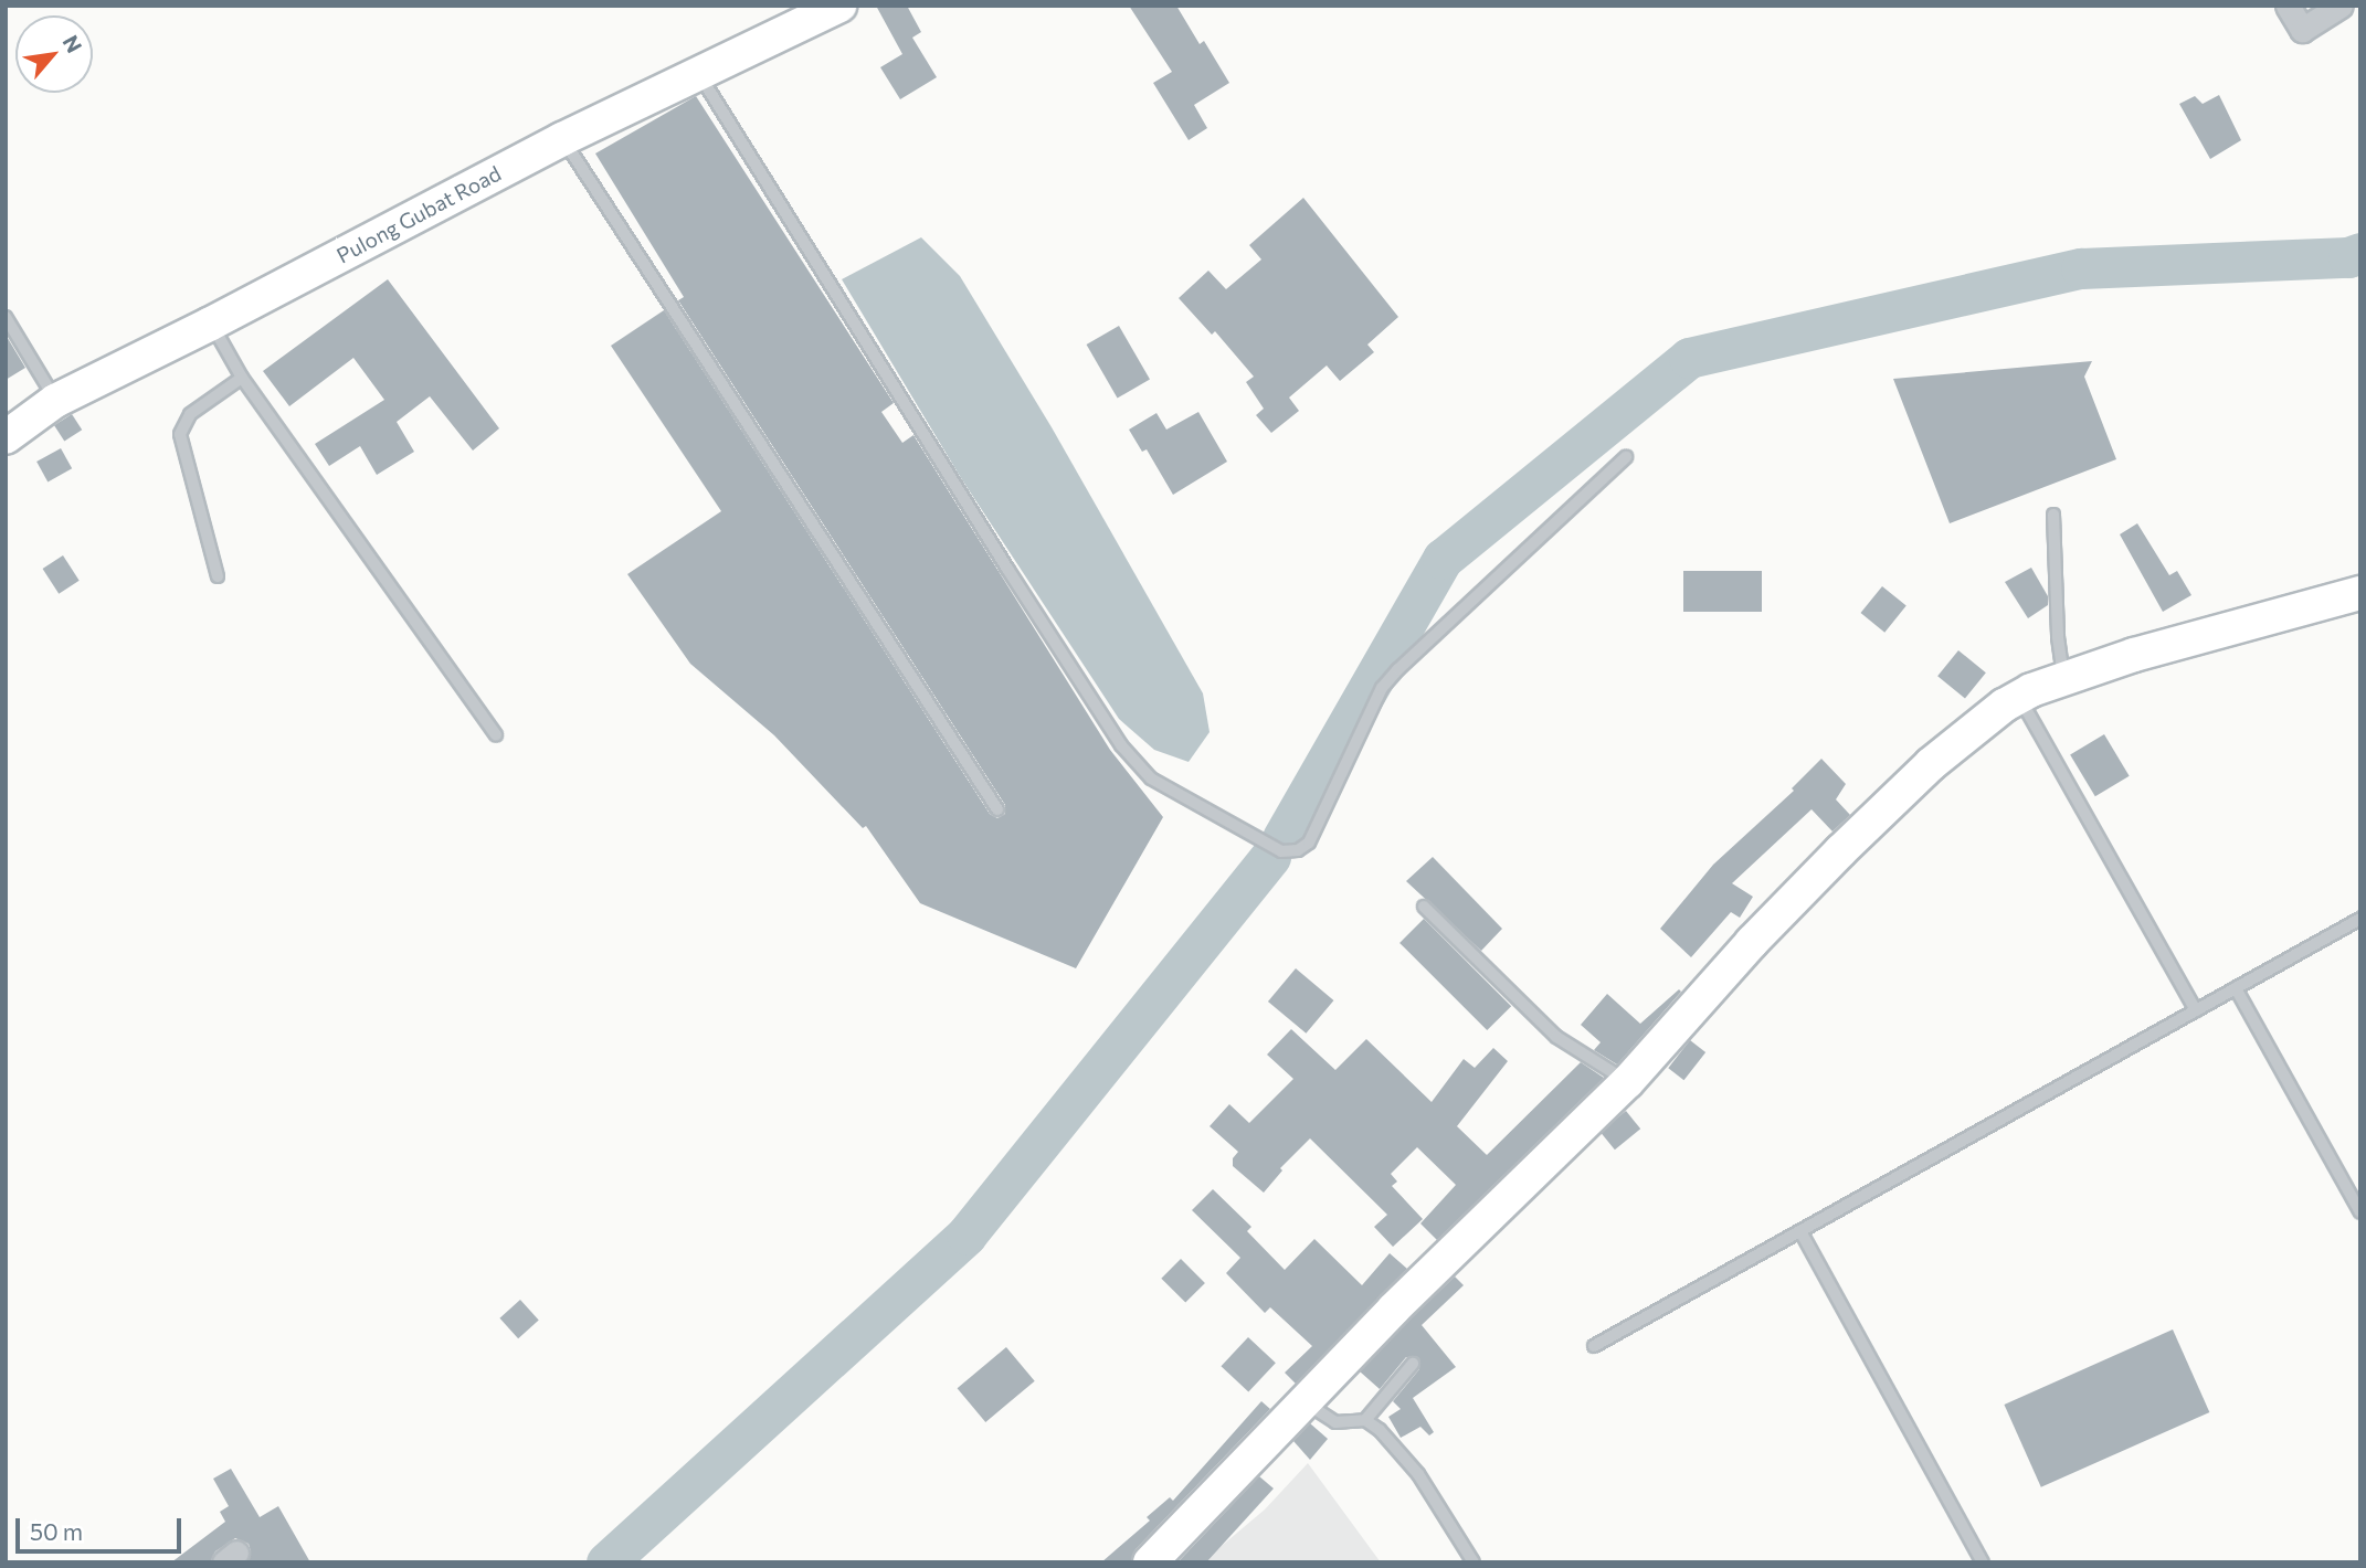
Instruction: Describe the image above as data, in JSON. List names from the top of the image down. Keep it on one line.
{"streets":{"street":["Pulong Gubat Road"]},"scale_bar":"50 m","north":"top right"}
